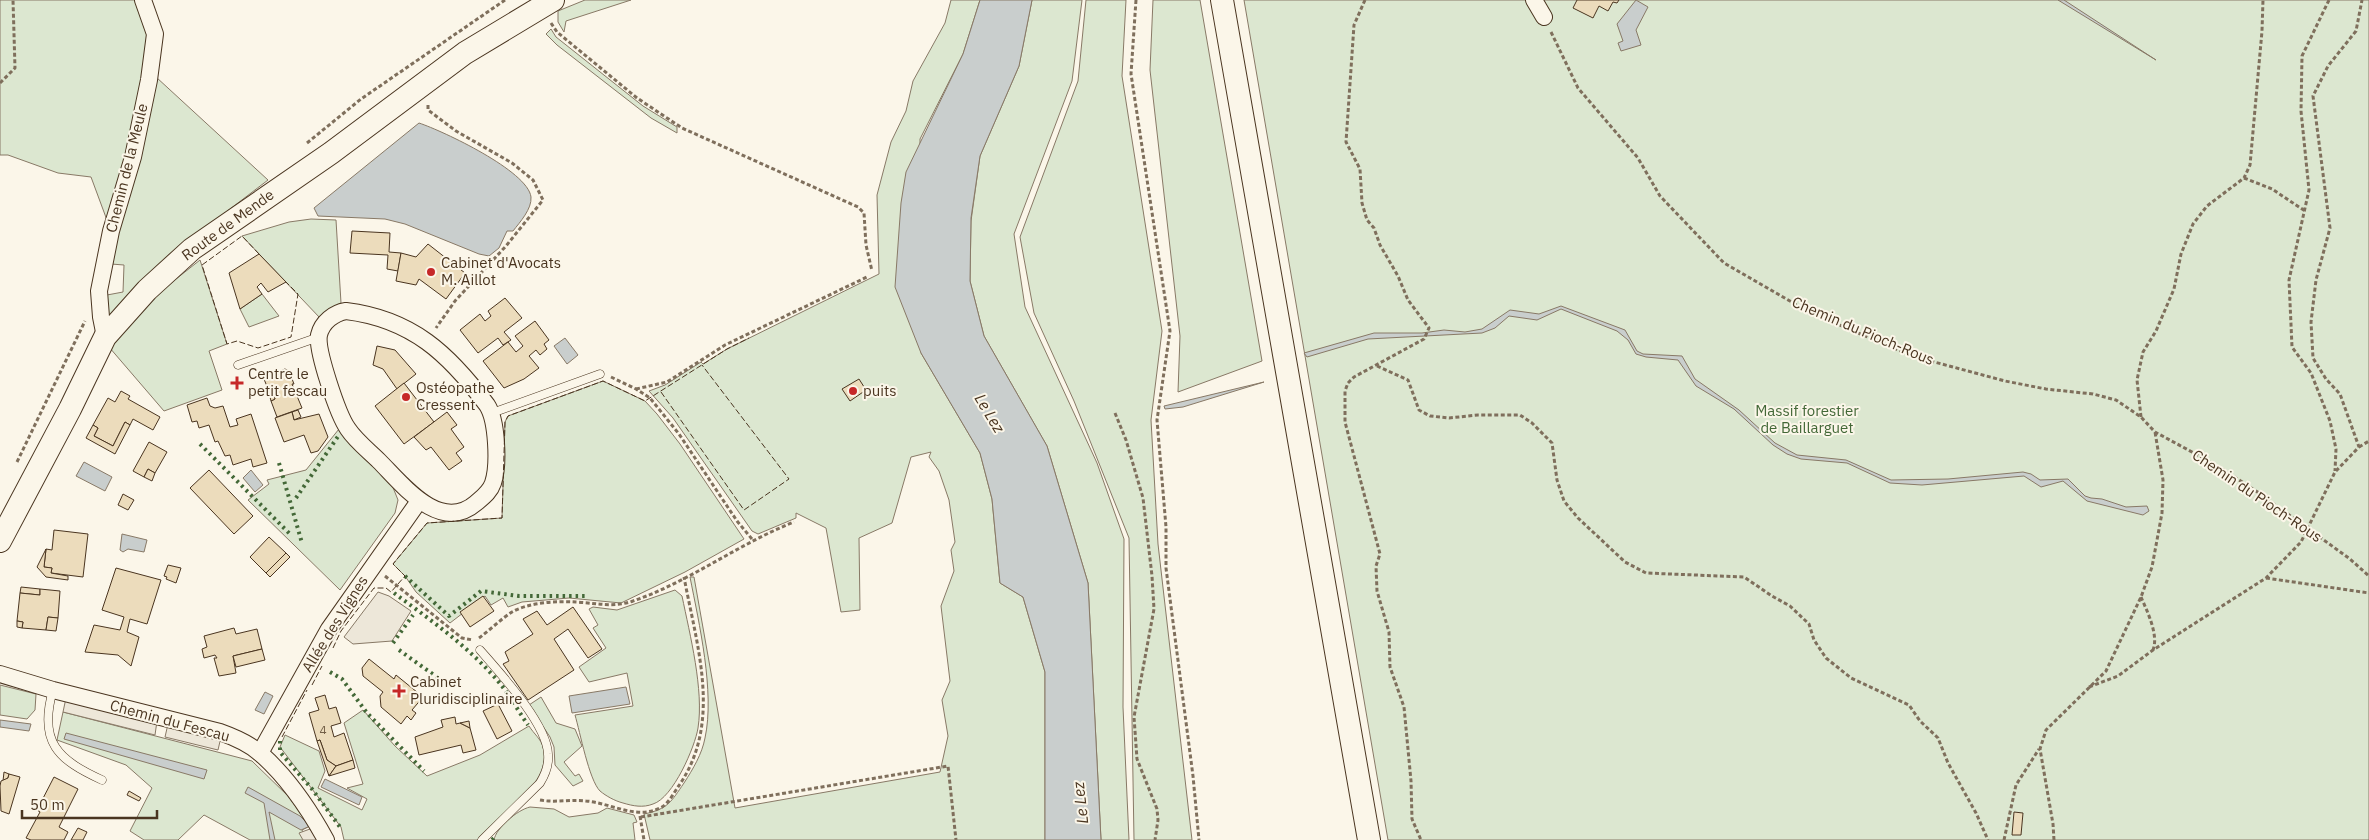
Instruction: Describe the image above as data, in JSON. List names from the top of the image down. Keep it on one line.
{"streets":{"main road":["Route de Mende"],"street":["Chemin de la Meule","Allée des Vignes","Chemin du Fescau"],"path":["Chemin du Pioch-Rous"]},"crossings":[["Chemin de la Meule","Route de Mende"],["Allée des Vignes","Chemin du Fescau"]],"water":["Le Lez"],"parks":["Massif forestier de Baillarguet"],"places":{"other":["Cabinet d'Avocats M. Aillot","puits","Ostéopathe Cressent"],"health":["Centre le petit fescau","Cabinet Pluridisciplinaire"]},"house_numbers":["4"],"scale_bar":"50 m"}
